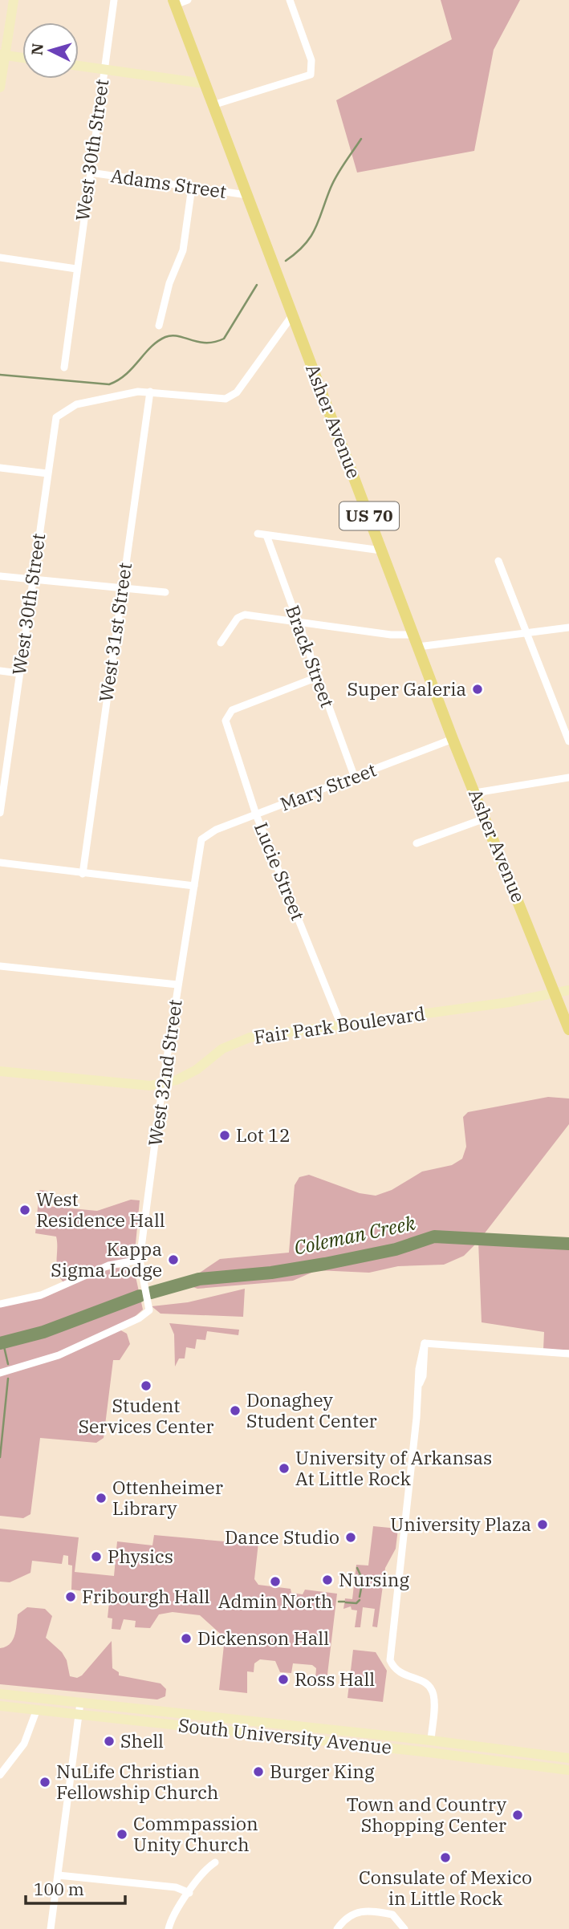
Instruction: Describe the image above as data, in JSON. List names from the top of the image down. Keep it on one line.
{"streets":{"main road":["Asher Avenue","US 70","Fair Park Boulevard","South University Avenue"],"street":["West 30th Street","Adams Street","West 31st Street","Brack Street","Mary Street","Lucie Street","West 32nd Street"]},"crossings":[["West 30th Street","Adams Street"],["West 30th Street","West 31st Street"],["Adams Street","Asher Avenue"],["Asher Avenue","Mary Street"],["Asher Avenue","Fair Park Boulevard"],["Brack Street","Mary Street"],["Brack Street","Lucie Street"],["Mary Street","Lucie Street"],["Mary Street","West 32nd Street"],["Lucie Street","Fair Park Boulevard"],["Fair Park Boulevard","West 32nd Street"]],"water":["Coleman Creek"],"places":["Super Galeria","Lot 12","West Residence Hall","Kappa Sigma Lodge","Student Services Center","Donaghey Student Center","University of Arkansas At Little Rock","Ottenheimer Library","University Plaza","Dance Studio","Physics","Nursing","Admin North","Fribourgh Hall","Dickenson Hall","Ross Hall","Shell","Burger King","NuLife Christian Fellowship Church","Town and Country Shopping Center","Commpassion Unity Church","Consulate of Mexico in Little Rock"],"scale_bar":"100 m","north":"left"}
